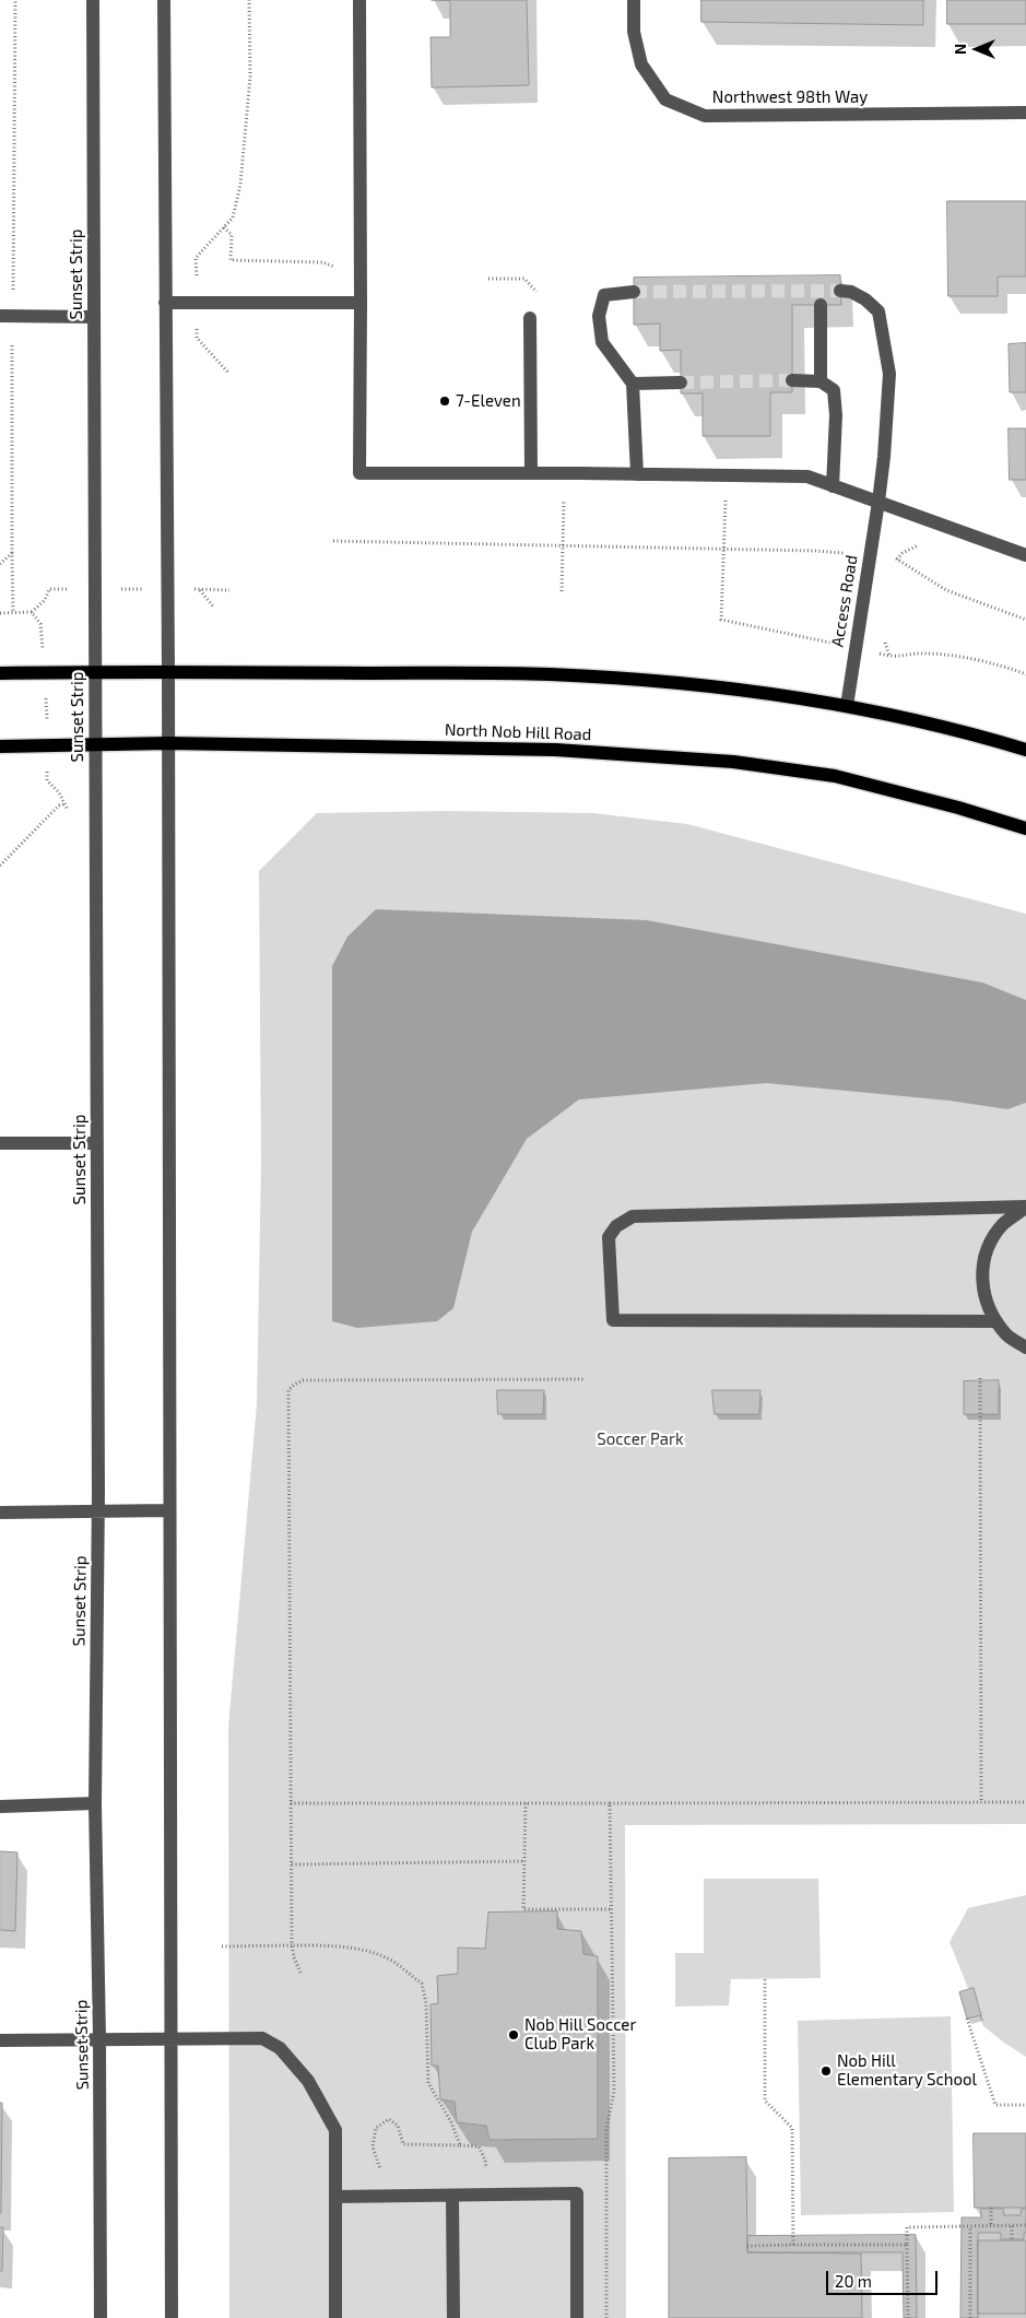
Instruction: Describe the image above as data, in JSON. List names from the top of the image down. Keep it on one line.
{"streets":{"main road":["North Nob Hill Road"],"street":["Northwest 98th Way","Sunset Strip","Access Road"]},"crossings":[["Sunset Strip","North Nob Hill Road"]],"parks":["Soccer Park"],"places":["7-Eleven","Nob Hill Soccer Club Park","Nob Hill Elementary School"],"scale_bar":"20 m","north":"left"}
